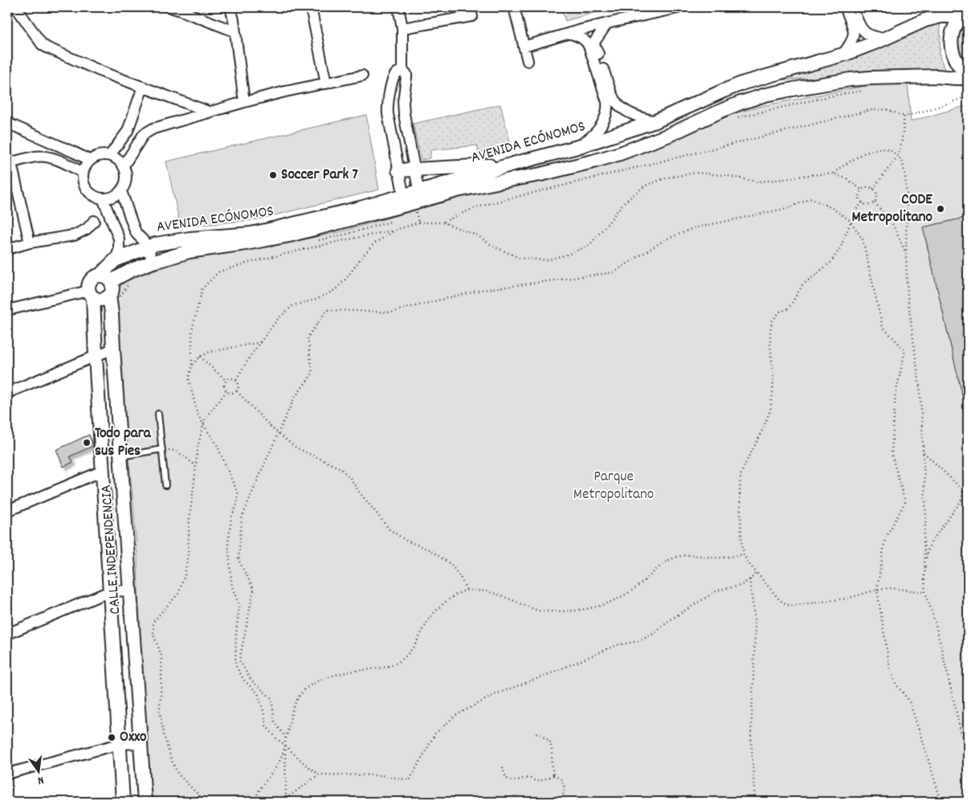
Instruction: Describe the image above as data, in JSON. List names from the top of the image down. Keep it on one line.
{"streets":{"street":["AVENIDA ECÓNOMOS","CALLE INDEPENDENCIA"]},"crossings":[["AVENIDA ECÓNOMOS","CALLE INDEPENDENCIA"]],"parks":["Parque Metropolitano"],"places":["Soccer Park 7","CODE Metropolitano","Todo para sus Pies","Oxxo"],"north":"bottom"}
